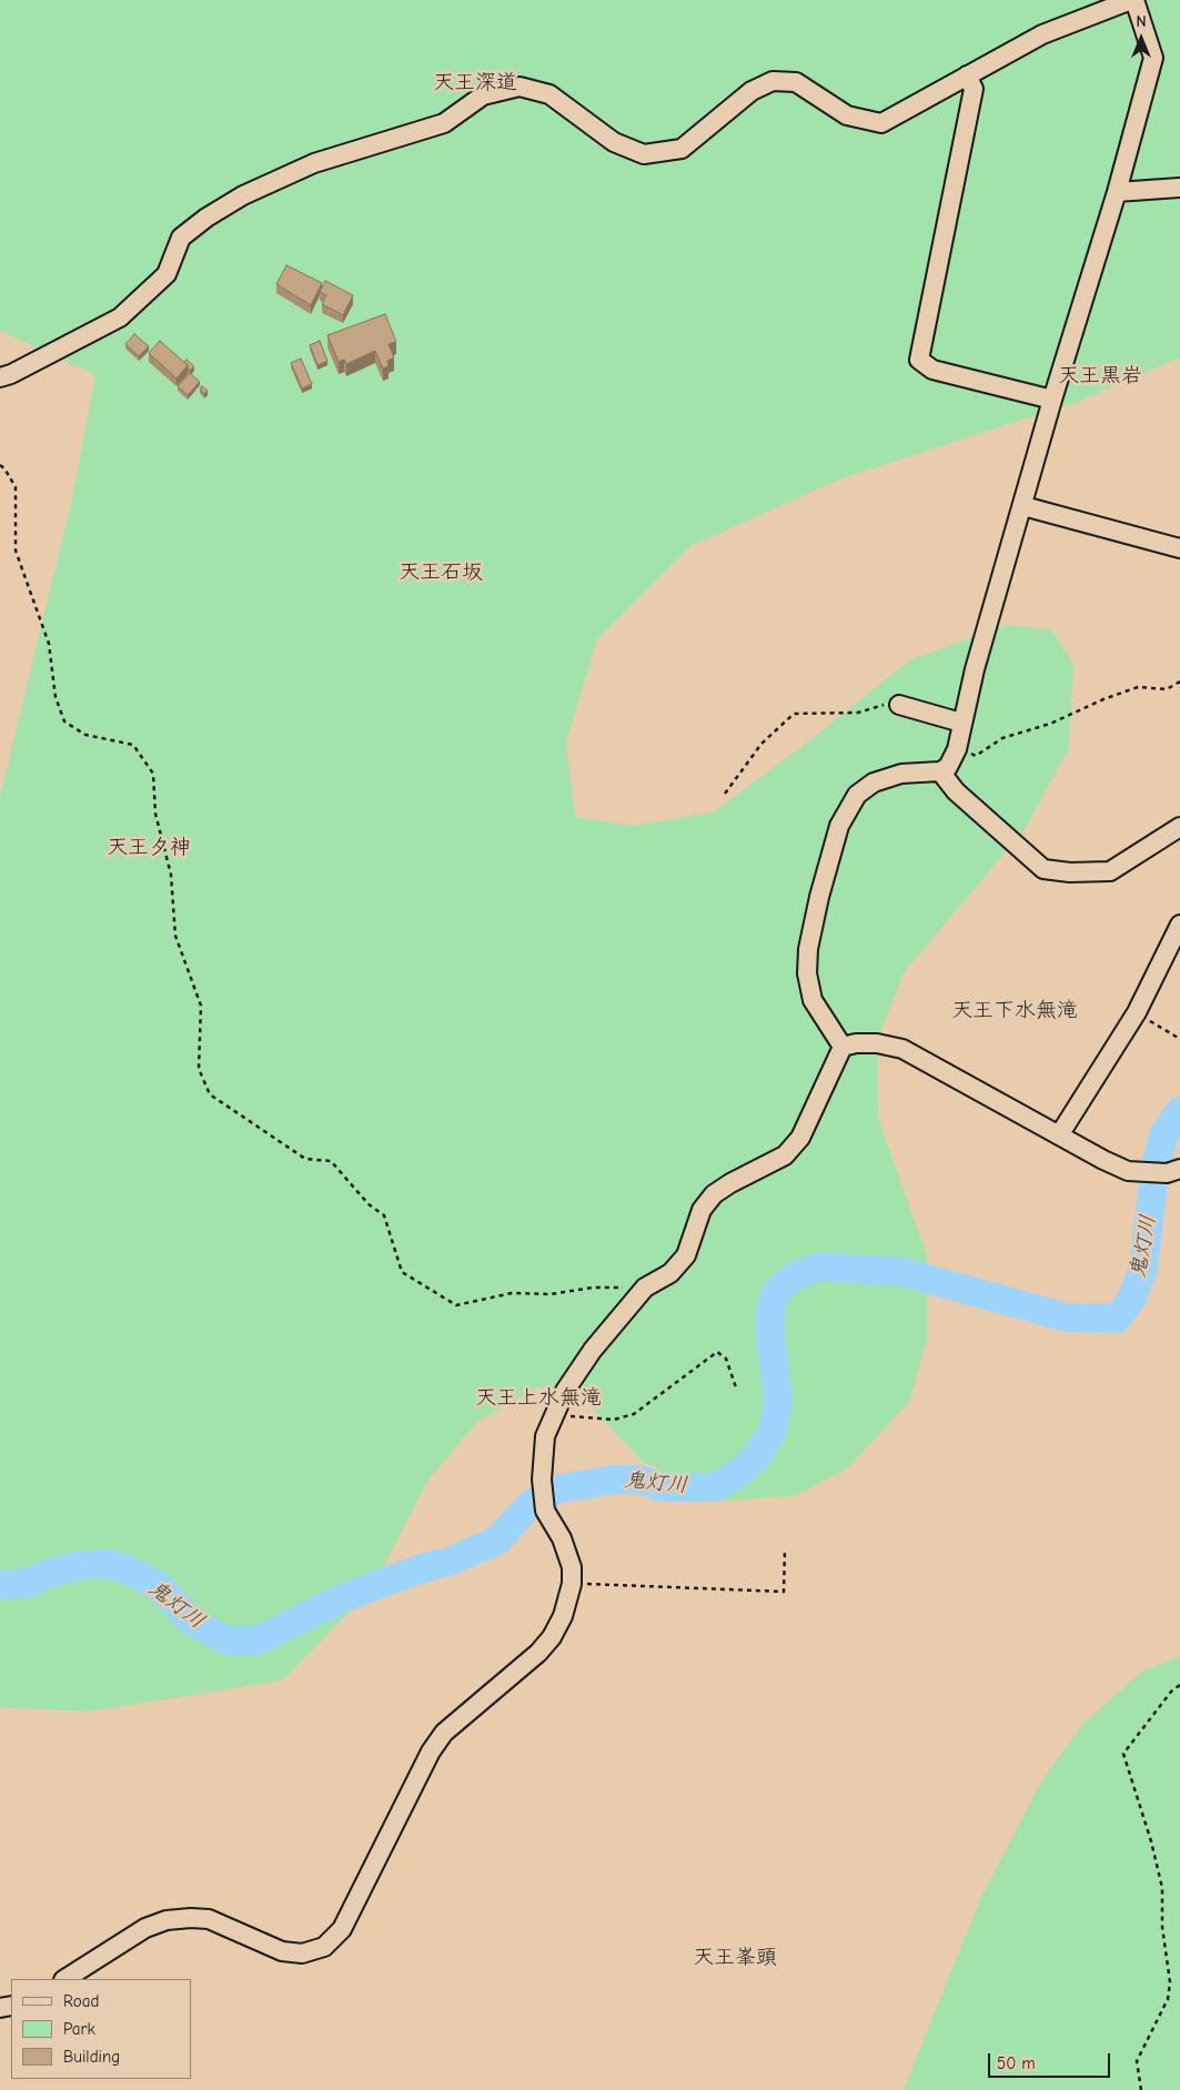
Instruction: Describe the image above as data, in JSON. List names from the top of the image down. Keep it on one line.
{"districts":["天王深道","天王黒岩","天王石坂","天王夕神","天王下水無滝","天王上水無滝","天王峯頭"],"water":["鬼灯川"],"legend":["Road","Park","Building"],"scale_bar":"50 m","north":"top"}
